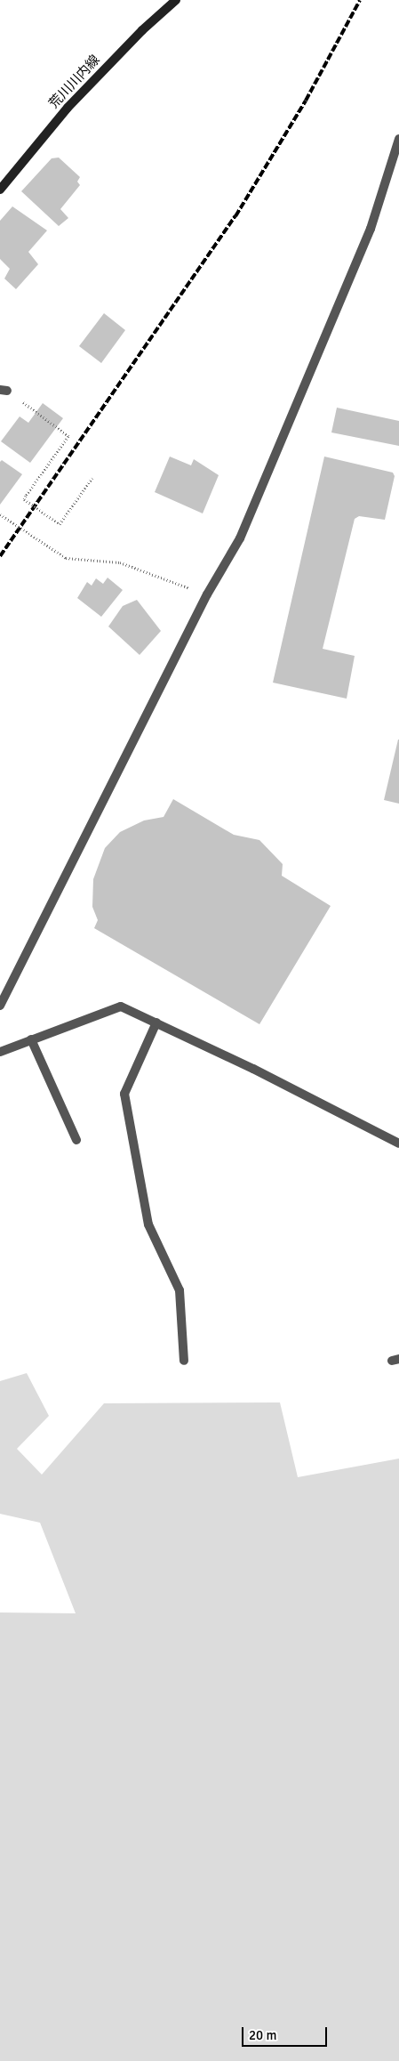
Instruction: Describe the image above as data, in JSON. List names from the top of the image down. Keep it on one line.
{"streets":{"main road":["荒川川内線"]},"scale_bar":"20 m"}
